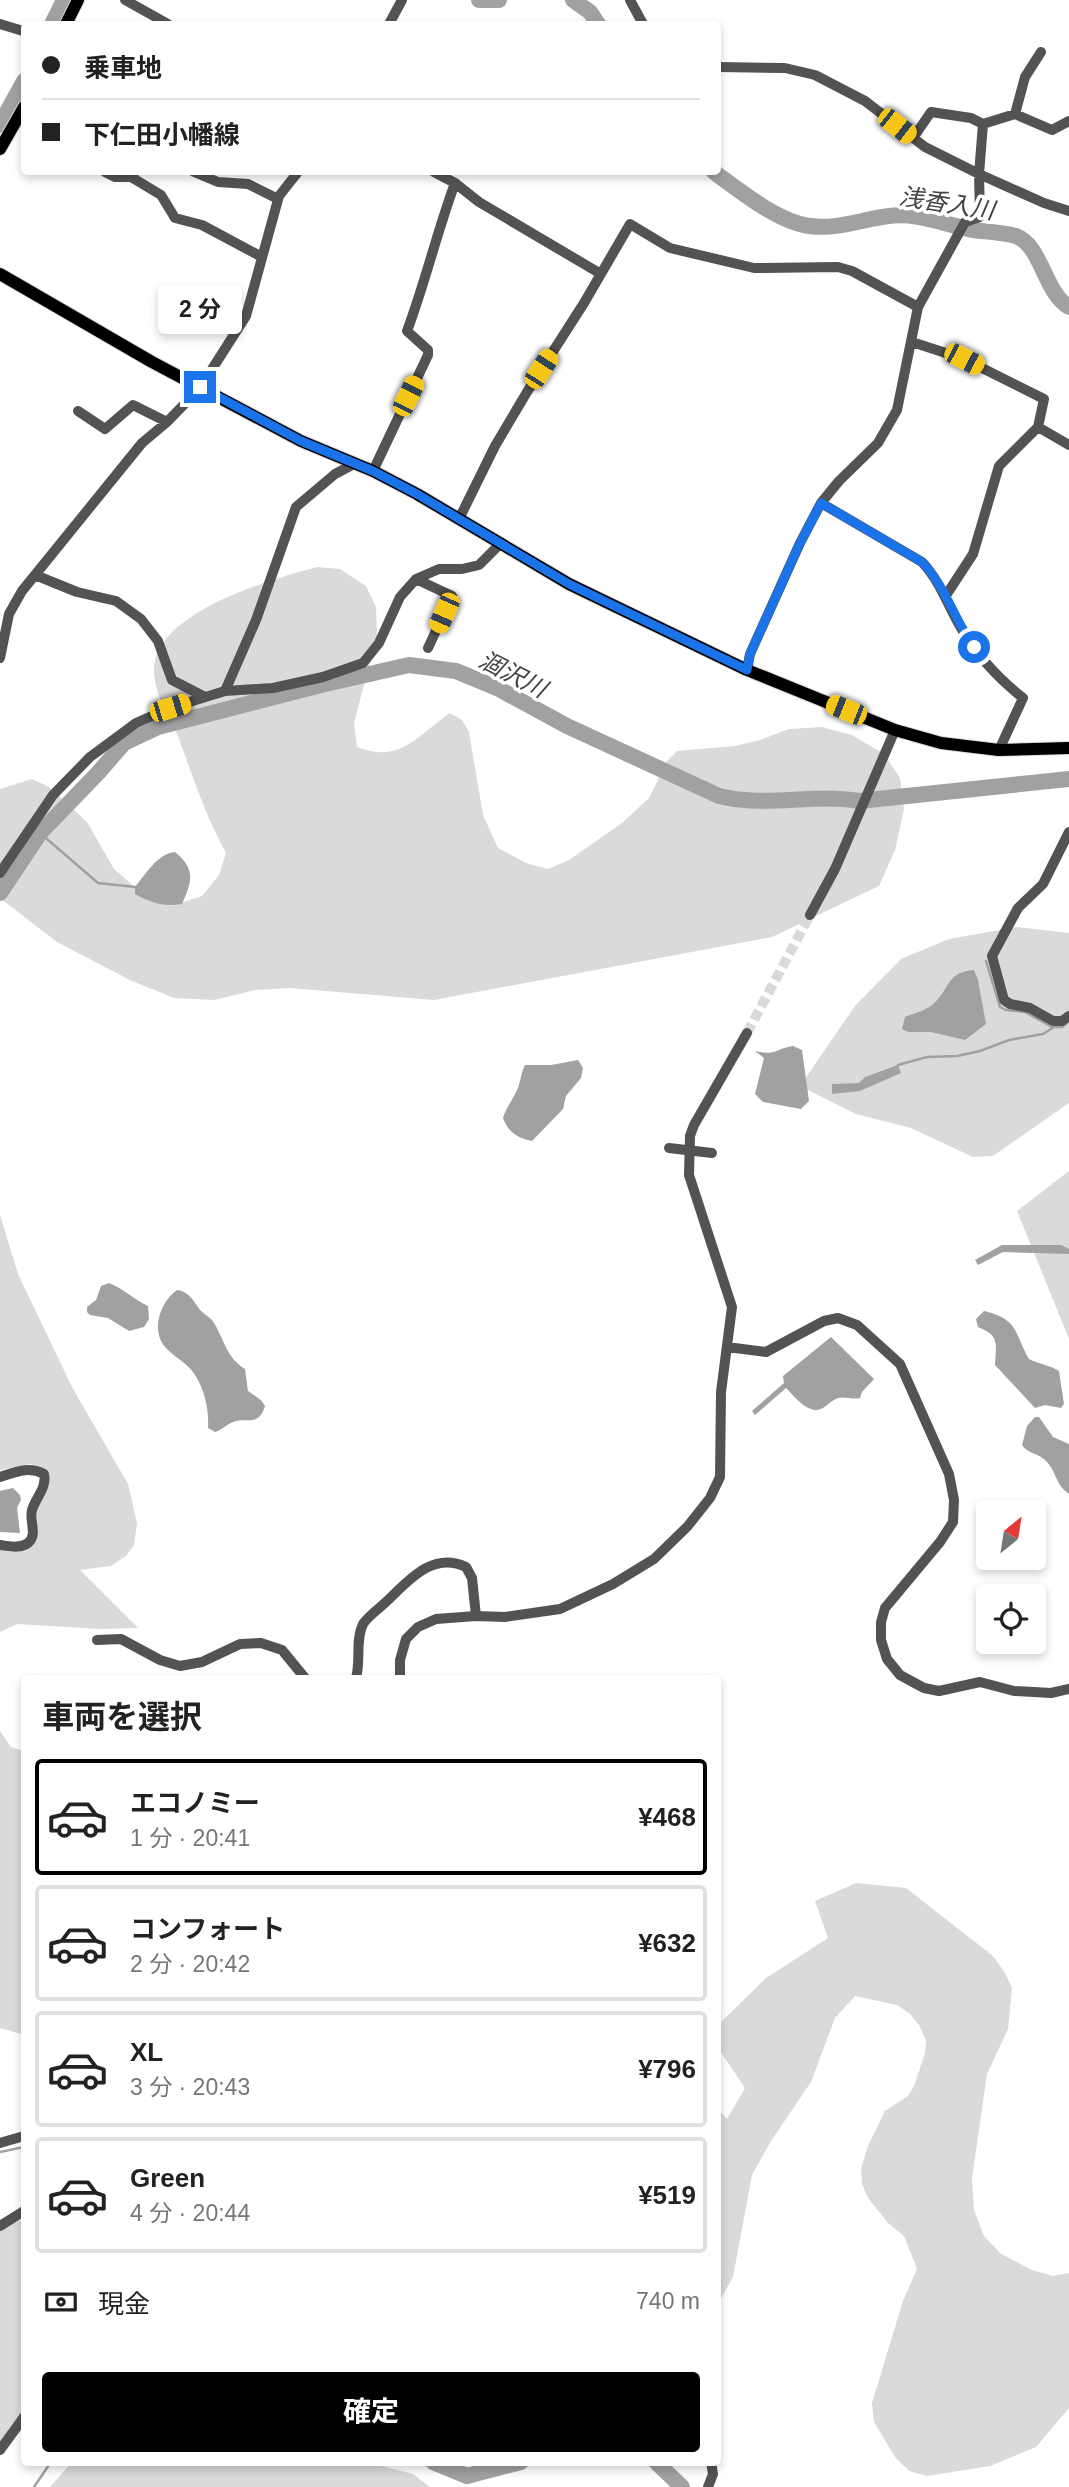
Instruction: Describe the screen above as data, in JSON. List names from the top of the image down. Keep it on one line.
{"water":["浅香入川","涸沢川"],"north":"top right","page":{"banner":["乗車地","下仁田小幡線"],"bubble":"2 分","heading":"車両を選択","list":[{"name":"エコノミー","note":"1 分 · 20:41","value":"¥468"},{"name":"コンフォート","note":"2 分 · 20:42","value":"¥632"},{"name":"XL","note":"3 分 · 20:43","value":"¥796"},{"name":"Green","note":"4 分 · 20:44","value":"¥519"}],"pay":["現金","740 m"],"buttons":"確定"}}
